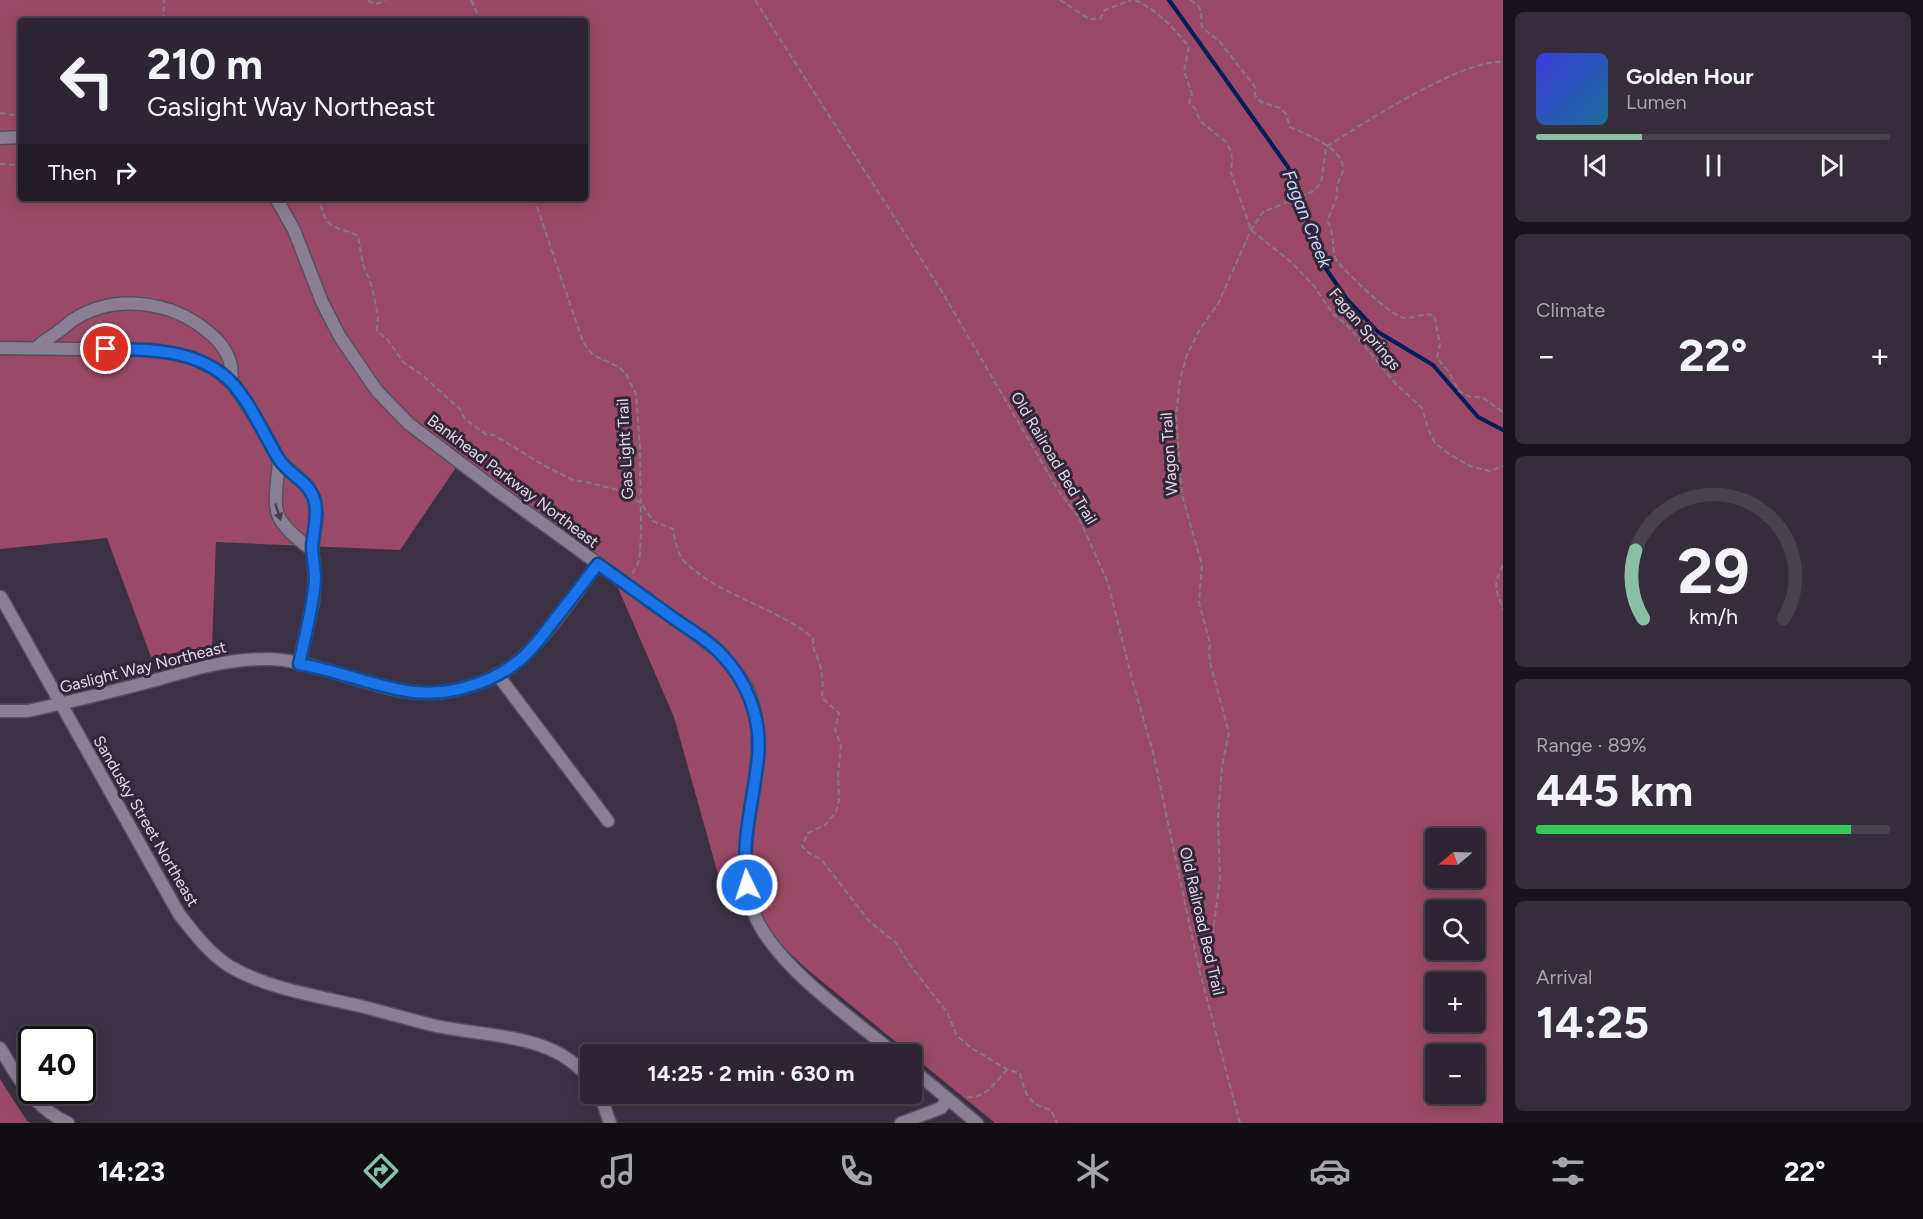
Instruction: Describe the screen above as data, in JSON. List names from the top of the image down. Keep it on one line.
{"streets":{"street":["Bankhead Parkway Northeast","Gaslight Way Northeast","Sandusky Street Northeast"],"path":["Fagan Springs","Gas Light Trail","Wagon Trail","Old Railroad Bed Trail"]},"crossings":[["Fagan Springs","Wagon Trail"],["Gas Light Trail","Bankhead Parkway Northeast"],["Wagon Trail","Old Railroad Bed Trail"],["Bankhead Parkway Northeast","Gaslight Way Northeast"],["Gaslight Way Northeast","Sandusky Street Northeast"]],"water":["Fagan Creek"],"north":"left","page":{"turn":["210 m","Gaslight Way Northeast"],"song":["Golden Hour","Lumen"],"then":"Then","tile":["Climate",["Range · 89%","445 km"],["Arrival","14:25"]],"heat":["−","22°","+"],"map_buttons":["+","−"],"limit":"40","trip":"14:25 · 2 min · 630 m","tabs":["14:23","22°"],"gauge":["29","km/h"]}}
